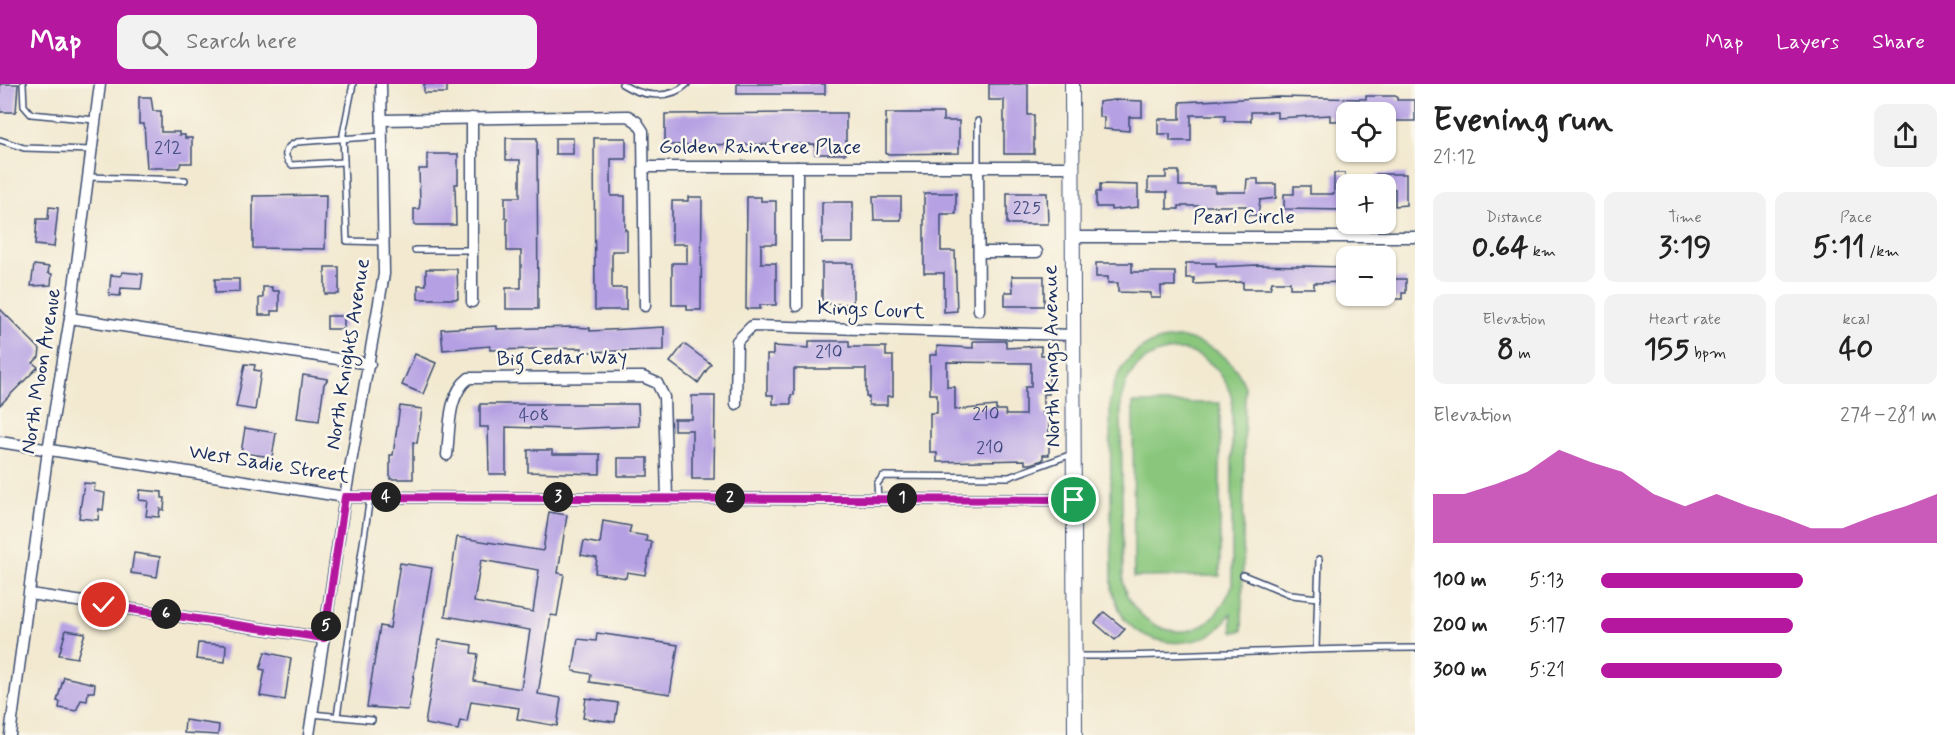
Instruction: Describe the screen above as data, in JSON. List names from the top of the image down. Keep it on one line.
{"streets":{"street":["Golden Raintree Place","Pearl Circle","Kings Court","North Knights Avenue","North Kings Avenue","Big Cedar Way","North Moon Avenue","West Sadie Street"]},"crossings":[["Golden Raintree Place","North Knights Avenue"],["Golden Raintree Place","North Kings Avenue"],["Pearl Circle","North Kings Avenue"],["Kings Court","North Kings Avenue"],["North Knights Avenue","West Sadie Street"],["North Kings Avenue","West Sadie Street"],["Big Cedar Way","West Sadie Street"],["North Moon Avenue","West Sadie Street"]],"house_numbers":["212","225","210","210","408","210"],"page":{"header":"Map","search":"Search here","nav":["Map","Layers","Share"],"heading":["Evening run","21:12"],"map_buttons":["+","−"],"stats":[["Distance","0.64 km"],["Time","3:19"],["Pace","5:11 /km"],["Elevation","8 m"],["Heart rate","155 bpm"],["kcal","40"]],"chart":["Elevation","274–281 m"],"pins":["3","4","1","2","6","5"],"list":[{"name":"100 m","note":"5:13"},{"name":"200 m","note":"5:17"},{"name":"300 m","note":"5:21"}]}}
